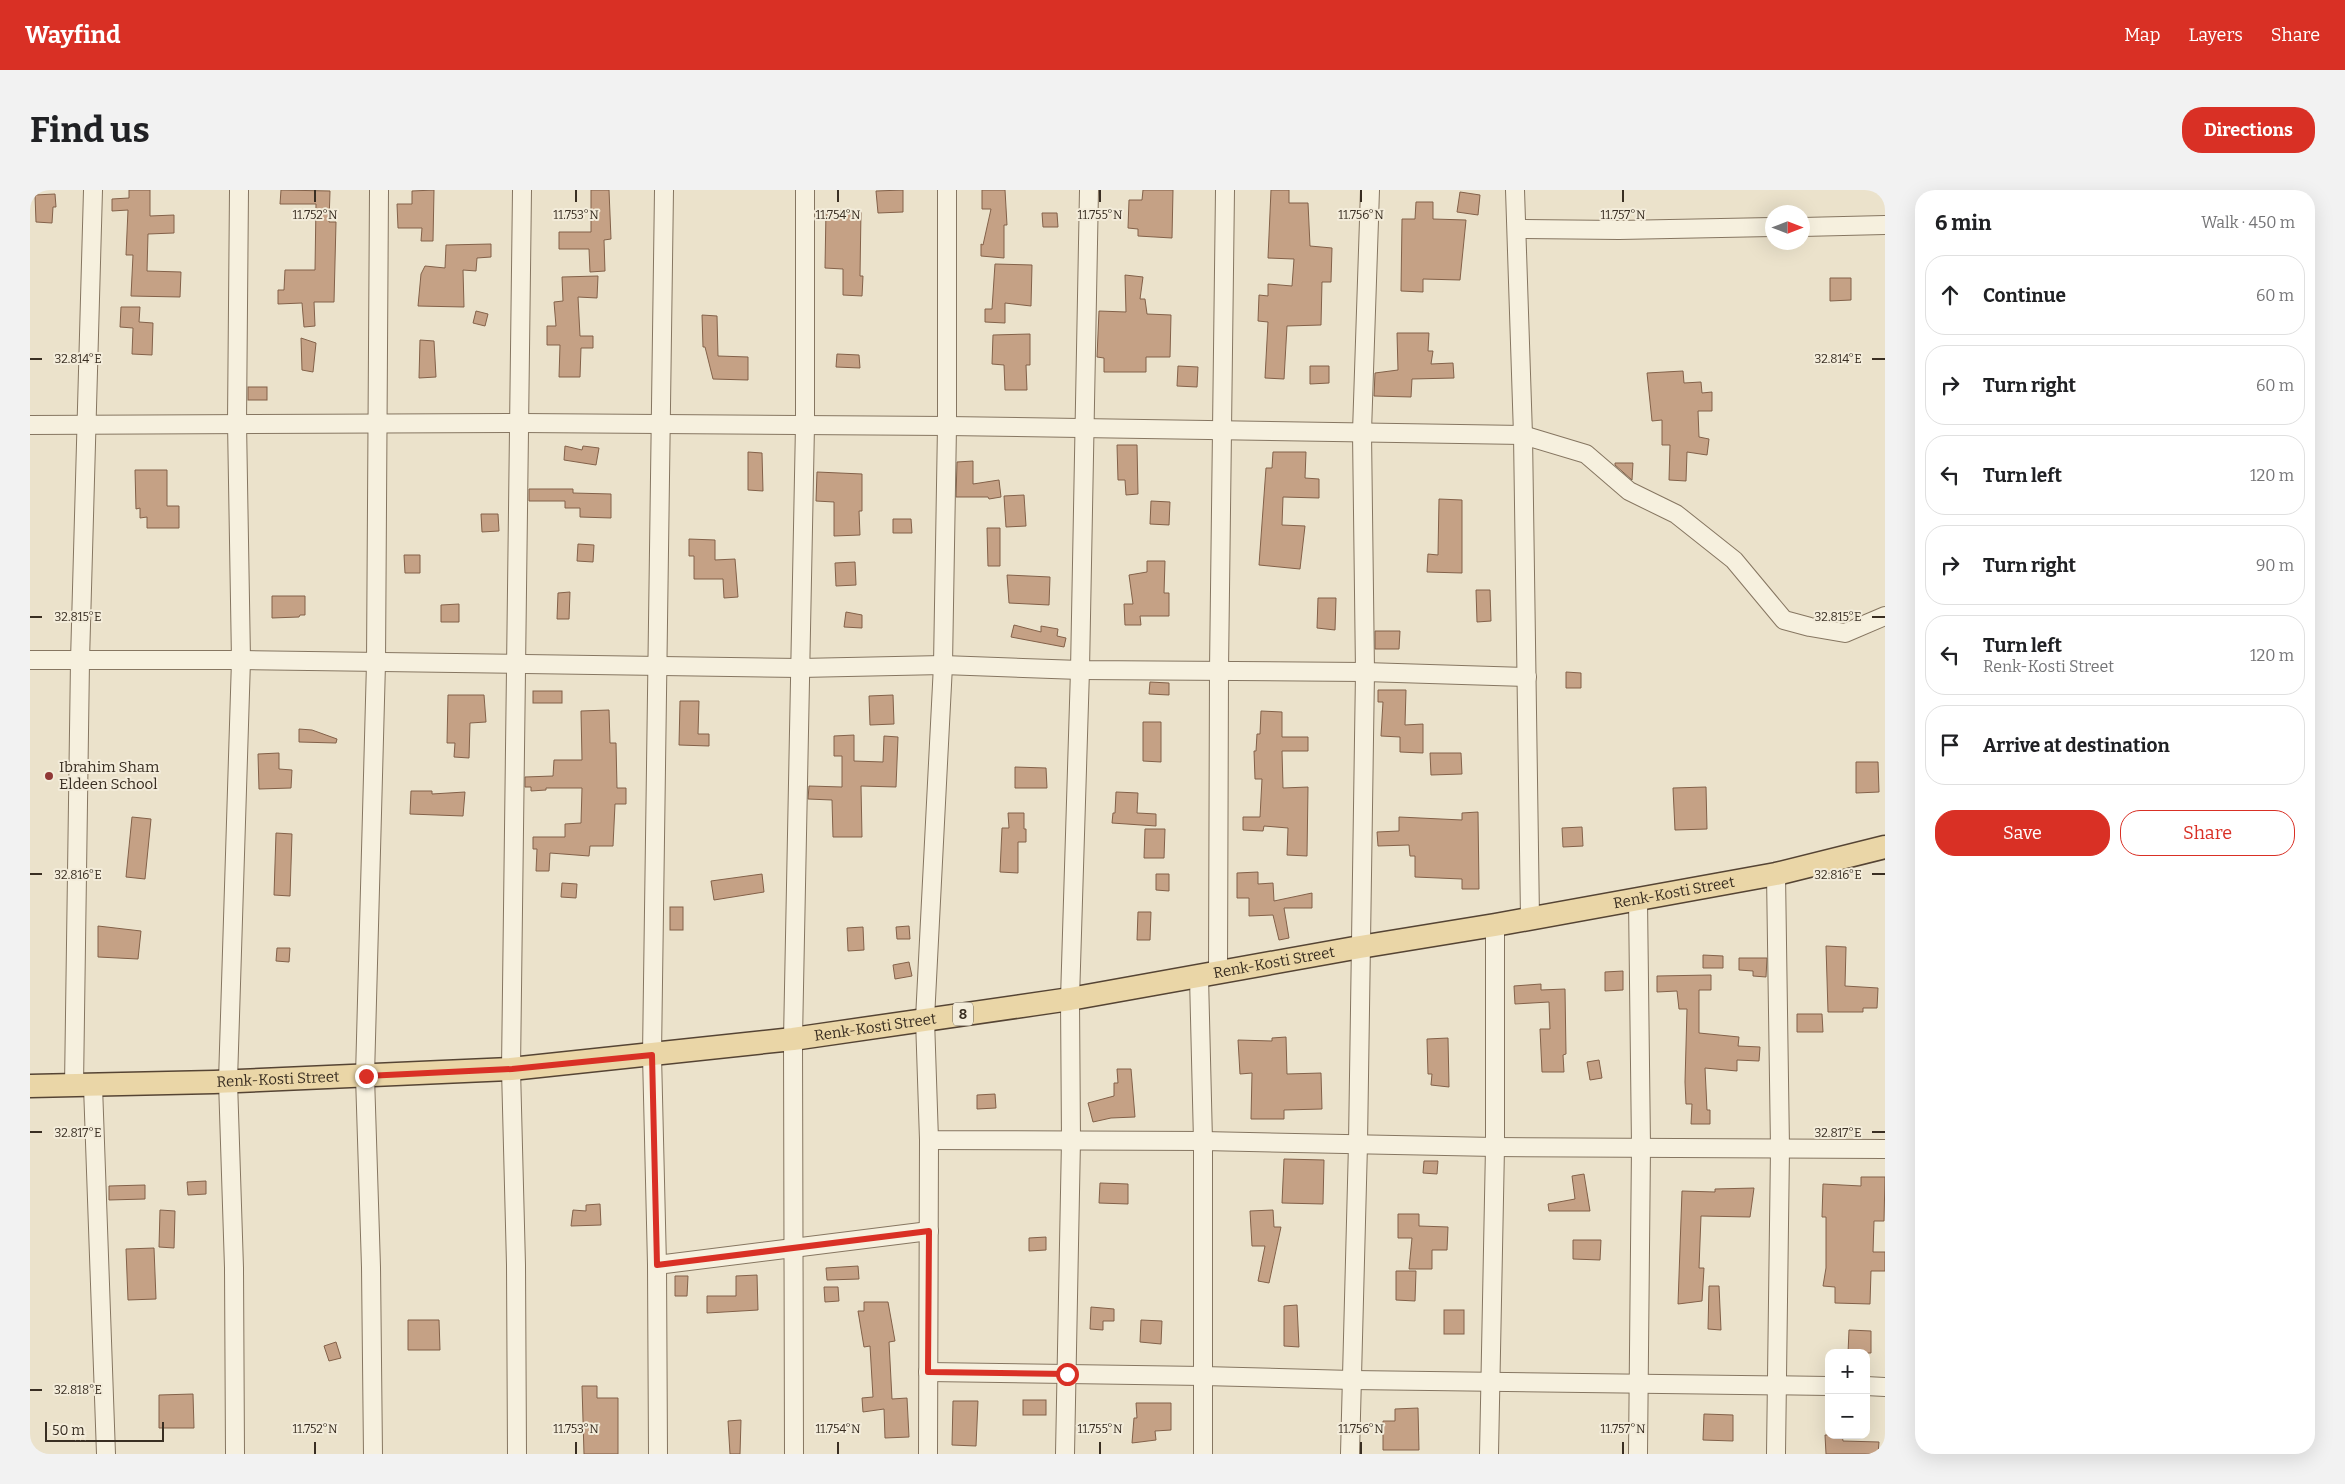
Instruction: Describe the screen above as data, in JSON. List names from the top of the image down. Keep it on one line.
{"streets":{"main road":["Renk-Kosti Street","8"]},"places":["Ibrahim Sham Eldeen School"],"scale_bar":"50 m","north":"right","page":{"header":"Wayfind","nav":["Map","Layers","Share"],"buttons":["Directions",["Save","Share"]],"title":"Find us","heading":["6 min","Walk · 450 m"],"list":[["Continue","60 m"],["Turn right","60 m"],["Turn left","120 m"],["Turn right","90 m"],["Turn left","Renk-Kosti Street","120 m"],"Arrive at destination"],"map_buttons":["+","−"],"scale":"50 m"},"coordinates":["11.752°N","11.753°N","11.754°N","11.755°N","11.756°N","11.757°N","32.814°E","32.815°E","32.816°E","32.817°E","32.818°E"]}
